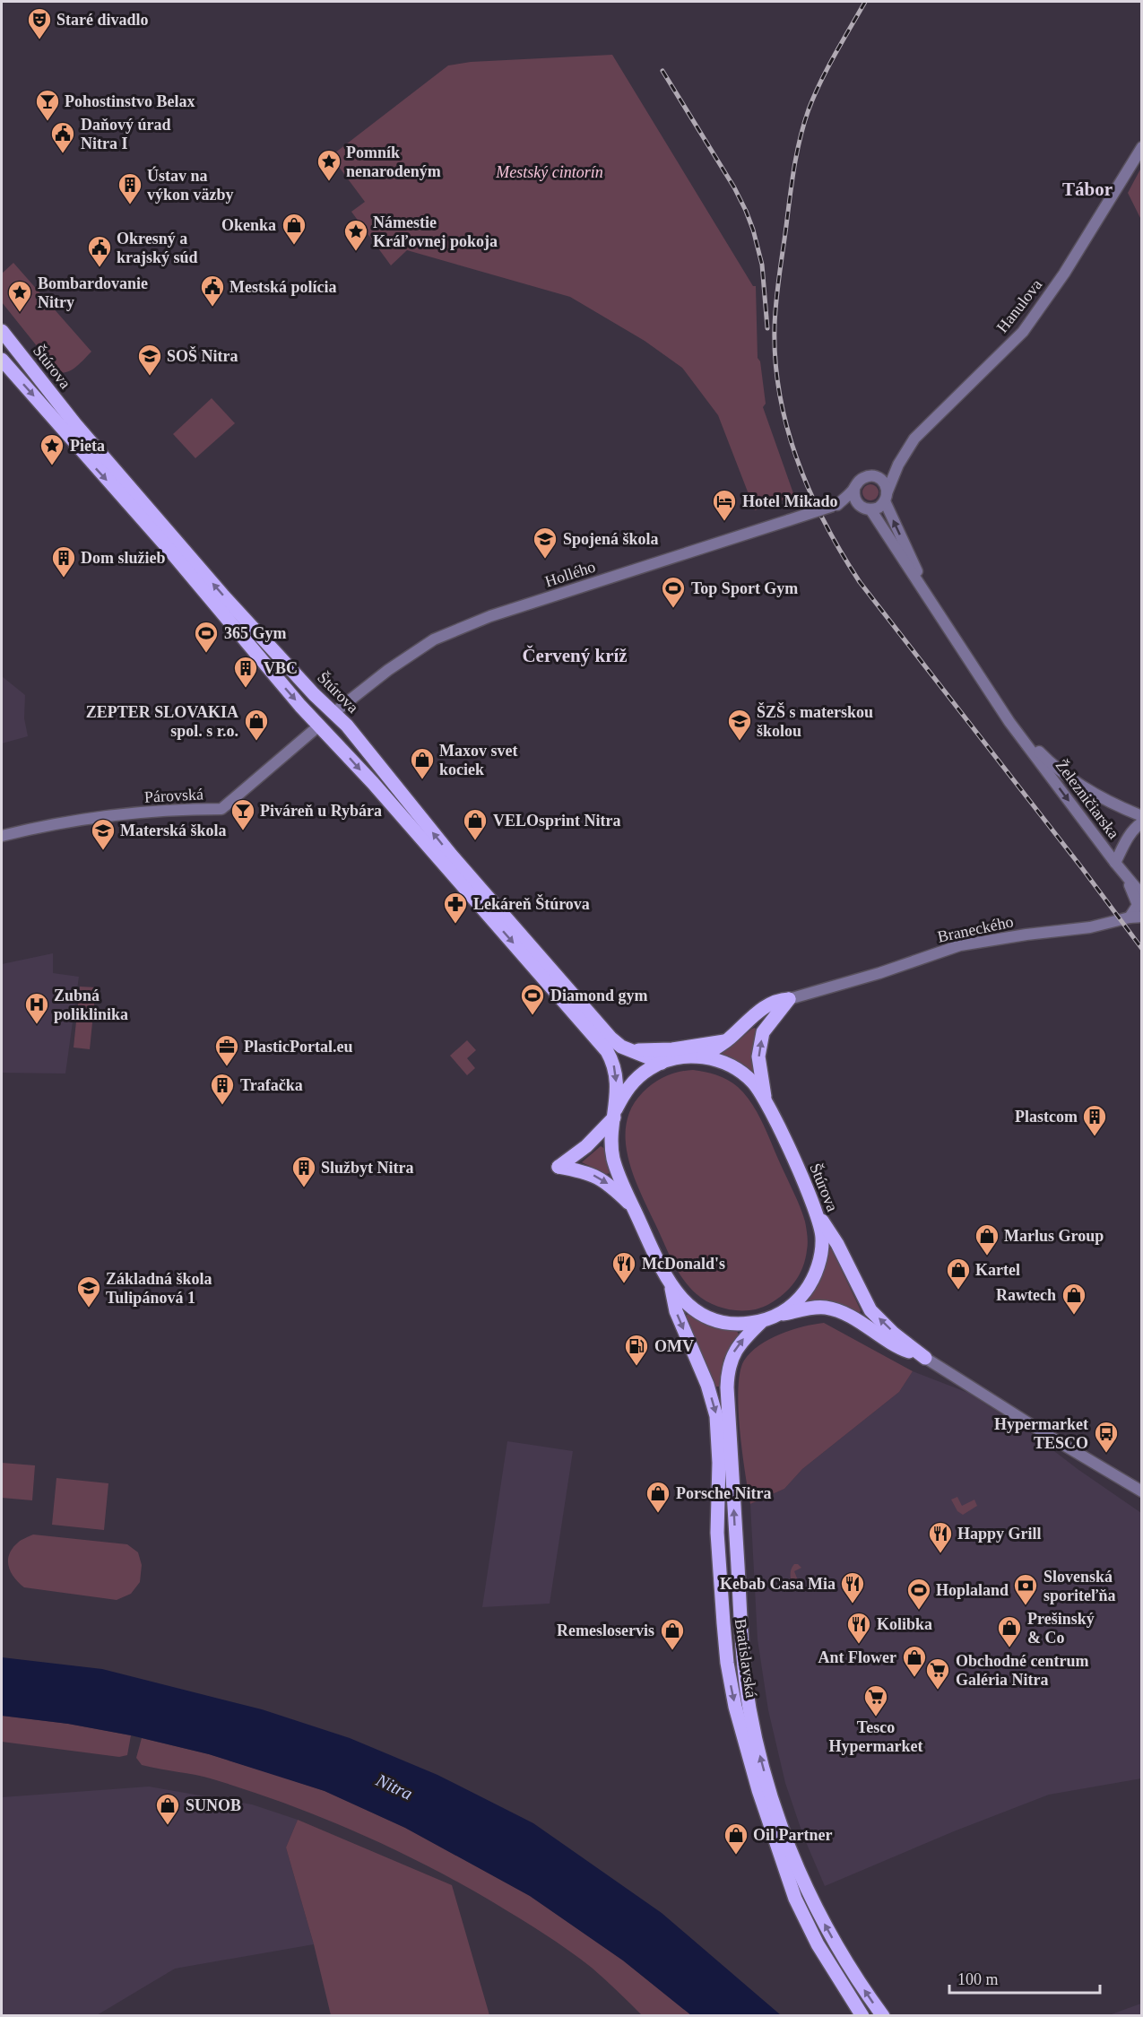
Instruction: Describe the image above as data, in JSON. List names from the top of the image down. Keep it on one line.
{"streets":{"main road":["Štúrova","Bratislavská"],"street":["Hanulova","Hollého","Párovská","Železničiarska","Braneckého"]},"crossings":[["Hanulova","Hollého"],["Hanulova","Železničiarska"],["Štúrova","Hollého"],["Štúrova","Párovská"],["Štúrova","Bratislavská"],["Hollého","Železničiarska"]],"districts":["Tábor","Červený kríž"],"water":["Nitra"],"parks":["Mestský cintorín"],"places":{"theatre":["Staré divadlo"],"bar":["Pohostinstvo Belax","Piváreň u Rybára"],"public building":["Daňový úrad Nitra I","Okresný a krajský súd","Mestská polícia"],"place":["Pomník nenarodeným","Námestie Kráľovnej pokoja","Bombardovanie Nitry","Pieta"],"building":["Ústav na výkon väzby","Dom služieb","VBC","Trafačka","Plastcom","Službyt Nitra"],"shop":["Okenka","ZEPTER SLOVAKIA spol. s r.o.","Maxov svet kociek","VELOsprint Nitra","Marlus Group","Kartel","Rawtech","Porsche Nitra","Prešinský & Co","Remesloservis","Ant Flower","SUNOB","Oil Partner"],"school or university":["SOŠ Nitra","Spojená škola","ŠZŠ s materskou školou","Materská škola","Základná škola Tulipánová 1"],"hotel":["Hotel Mikado"],"sports":["Top Sport Gym","365 Gym","Diamond gym","Hoplaland"],"pharmacy":["Lekáreň Štúrova"],"hospital":["Zubná poliklinika"],"office":["PlasticPortal.eu"],"restaurant":["McDonald's","Happy Grill","Kebab Casa Mia","Kolibka"],"fuel station":["OMV"],"bus stop":["Hypermarket TESCO"],"bank":["Slovenská sporiteľňa"],"supermarket":["Obchodné centrum Galéria Nitra","Tesco Hypermarket"]},"scale_bar":"100 m"}
